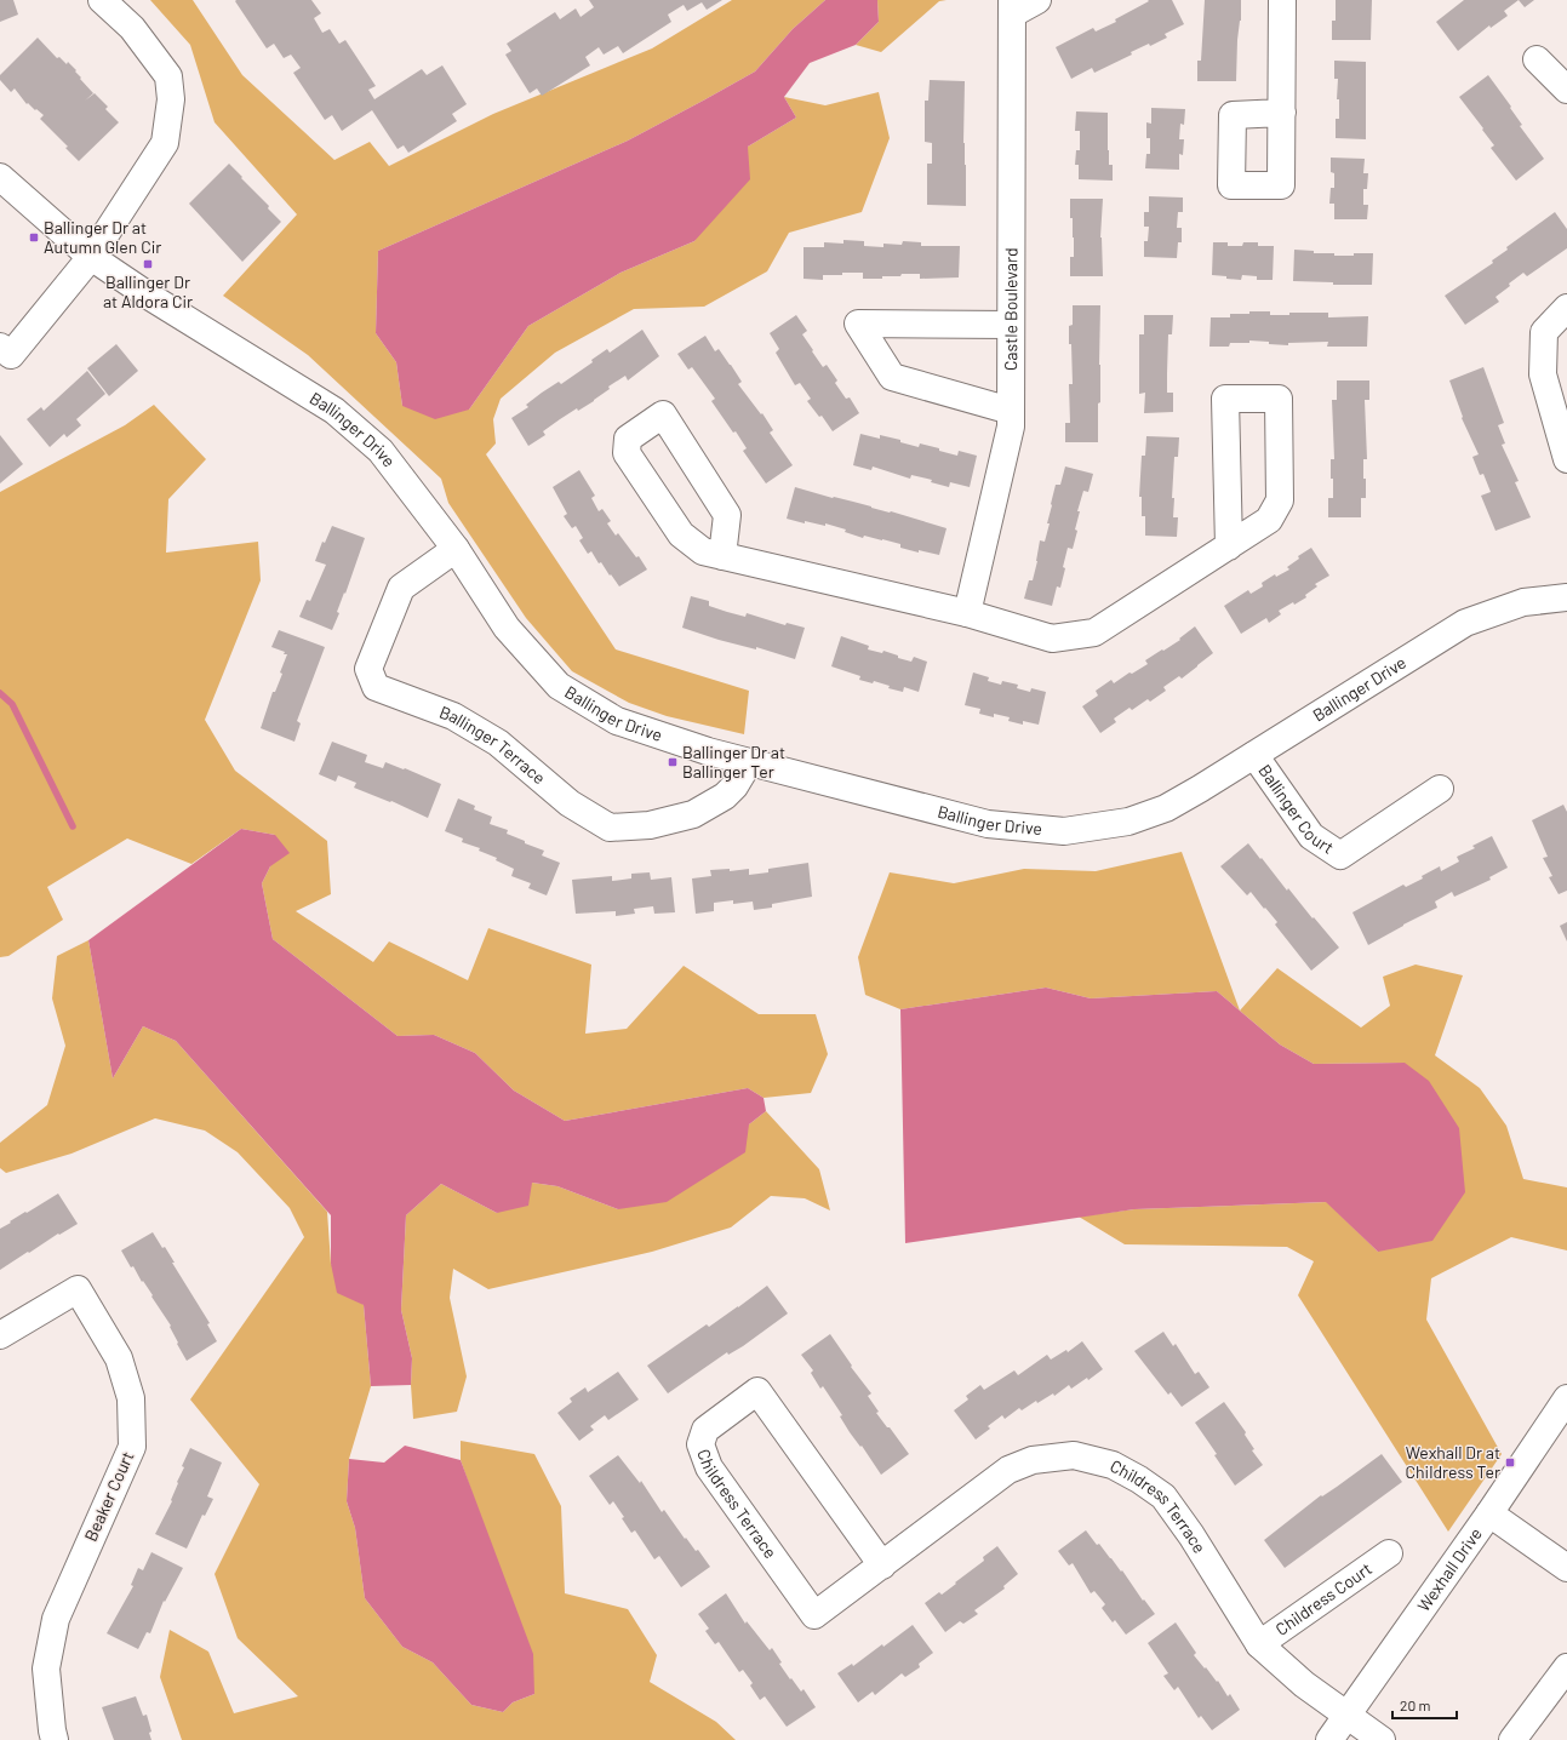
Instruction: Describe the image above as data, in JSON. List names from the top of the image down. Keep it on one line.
{"streets":{"street":["Castle Boulevard","Ballinger Drive","Ballinger Terrace","Ballinger Court","Beaker Court","Childress Terrace","Wexhall Drive","Childress Court"]},"crossings":[["Ballinger Drive","Ballinger Terrace"],["Ballinger Drive","Ballinger Court"],["Childress Terrace","Wexhall Drive"],["Childress Terrace","Childress Court"]],"places":{"transit":["Ballinger Dr at Autumn Glen Cir","Ballinger Dr at Aldora Cir","Ballinger Dr at Ballinger Ter","Wexhall Dr at Childress Ter"]},"scale_bar":"20 m"}
